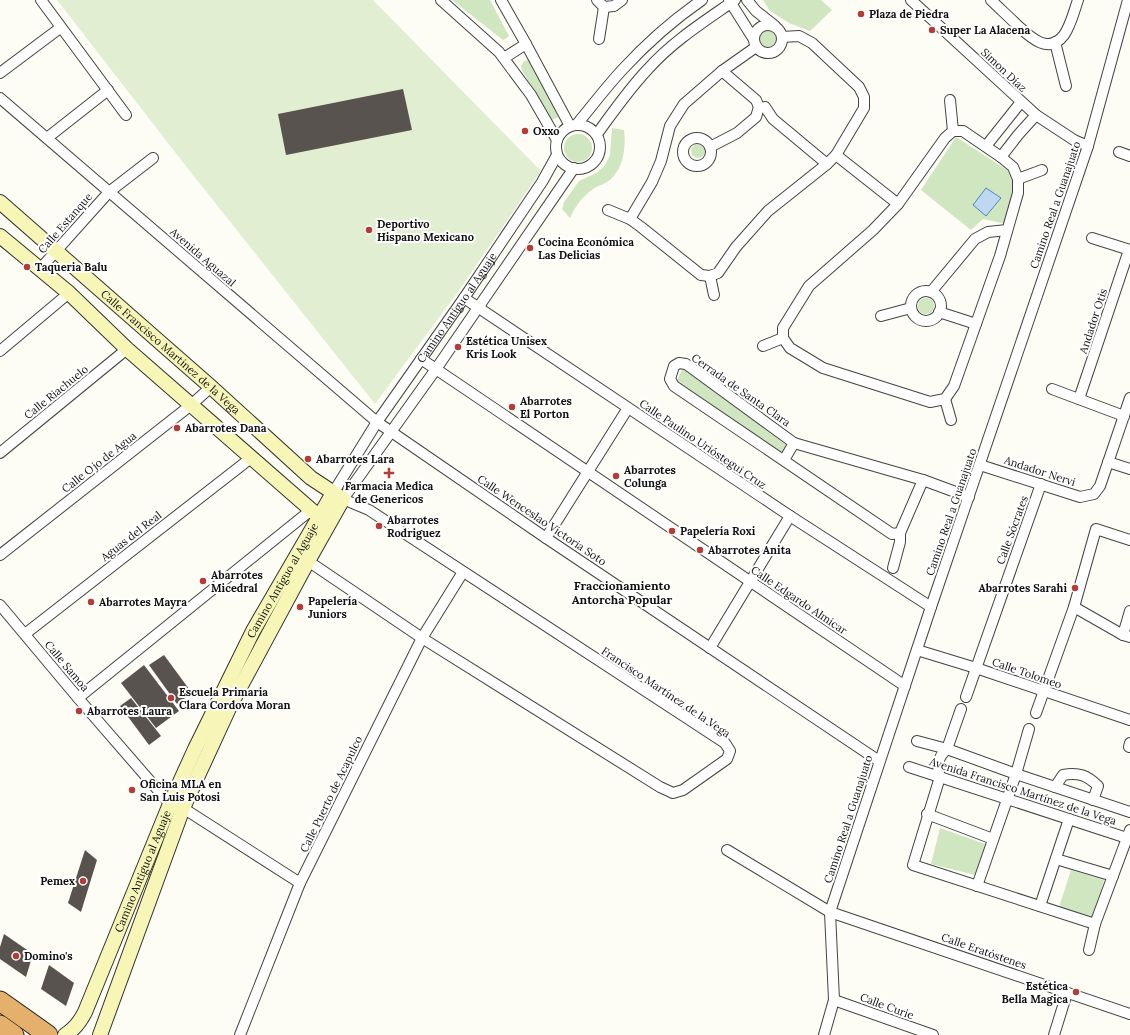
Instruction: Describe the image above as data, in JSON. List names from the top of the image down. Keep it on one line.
{"streets":{"street":["Simon Díaz","Camino Real a Guanajuato","Calle Estanque","Avenida Aguazal","Camino Antiguo al Aguaje","Andador Otis","Calle Francisco Martínez de la Vega","Cerrada de Santa Clara","Calle Riachuelo","Calle Paulino Urióstegui Cruz","Calle Ojo de Agua","Andador Nervi","Calle Wenceslao Victoria Soto","Calle Sócrates","Aguas del Real","Calle Edgardo Almicar","Calle Samoa","Calle Tolomeo","Francisco Martínez de la Vega","Avenida Francisco Martínez de la Vega","Calle Puerto de Acapulco","Calle Eratóstenes","Calle Curie"]},"crossings":[["Simon Díaz","Camino Real a Guanajuato"],["Camino Real a Guanajuato","Cerrada de Santa Clara"],["Camino Real a Guanajuato","Calle Paulino Urióstegui Cruz"],["Camino Real a Guanajuato","Andador Nervi"],["Camino Real a Guanajuato","Calle Wenceslao Victoria Soto"],["Camino Real a Guanajuato","Calle Edgardo Almicar"],["Camino Real a Guanajuato","Calle Tolomeo"],["Camino Real a Guanajuato","Calle Eratóstenes"],["Camino Real a Guanajuato","Calle Curie"],["Calle Estanque","Avenida Aguazal"],["Calle Estanque","Calle Francisco Martínez de la Vega"],["Avenida Aguazal","Camino Antiguo al Aguaje"],["Avenida Aguazal","Calle Wenceslao Victoria Soto"],["Camino Antiguo al Aguaje","Calle Francisco Martínez de la Vega"],["Camino Antiguo al Aguaje","Calle Paulino Urióstegui Cruz"],["Camino Antiguo al Aguaje","Calle Wenceslao Victoria Soto"],["Camino Antiguo al Aguaje","Calle Edgardo Almicar"],["Camino Antiguo al Aguaje","Calle Samoa"],["Camino Antiguo al Aguaje","Francisco Martínez de la Vega"],["Calle Francisco Martínez de la Vega","Calle Ojo de Agua"],["Calle Francisco Martínez de la Vega","Francisco Martínez de la Vega"],["Andador Nervi","Calle Sócrates"],["Calle Sócrates","Calle Tolomeo"],["Aguas del Real","Calle Samoa"],["Francisco Martínez de la Vega","Calle Puerto de Acapulco"]],"districts":["Fraccionamiento Antorcha Popular"],"places":{"other":["Plaza de Piedra","Super La Alacena","Oxxo","Deportivo Hispano Mexicano","Cocina Económica Las Delicias","Taqueria Balu","Estética Unisex Kris Look","Abarrotes El Porton","Abarrotes Dana","Abarrotes Lara","Abarrotes Colunga","Abarrotes Rodriguez","Papelería Roxi","Abarrotes Anita","Abarrotes Micedral","Abarrotes Sarahi","Abarrotes Mayra","Papelería Juniors","Escuela Primaria Clara Cordova Moran","Abarrotes Laura","Oficina MLA en San Luis Potosi","Pemex","Domino's","Estética Bella Magica"],"health":["Farmacia Medica de Genericos"]}}
